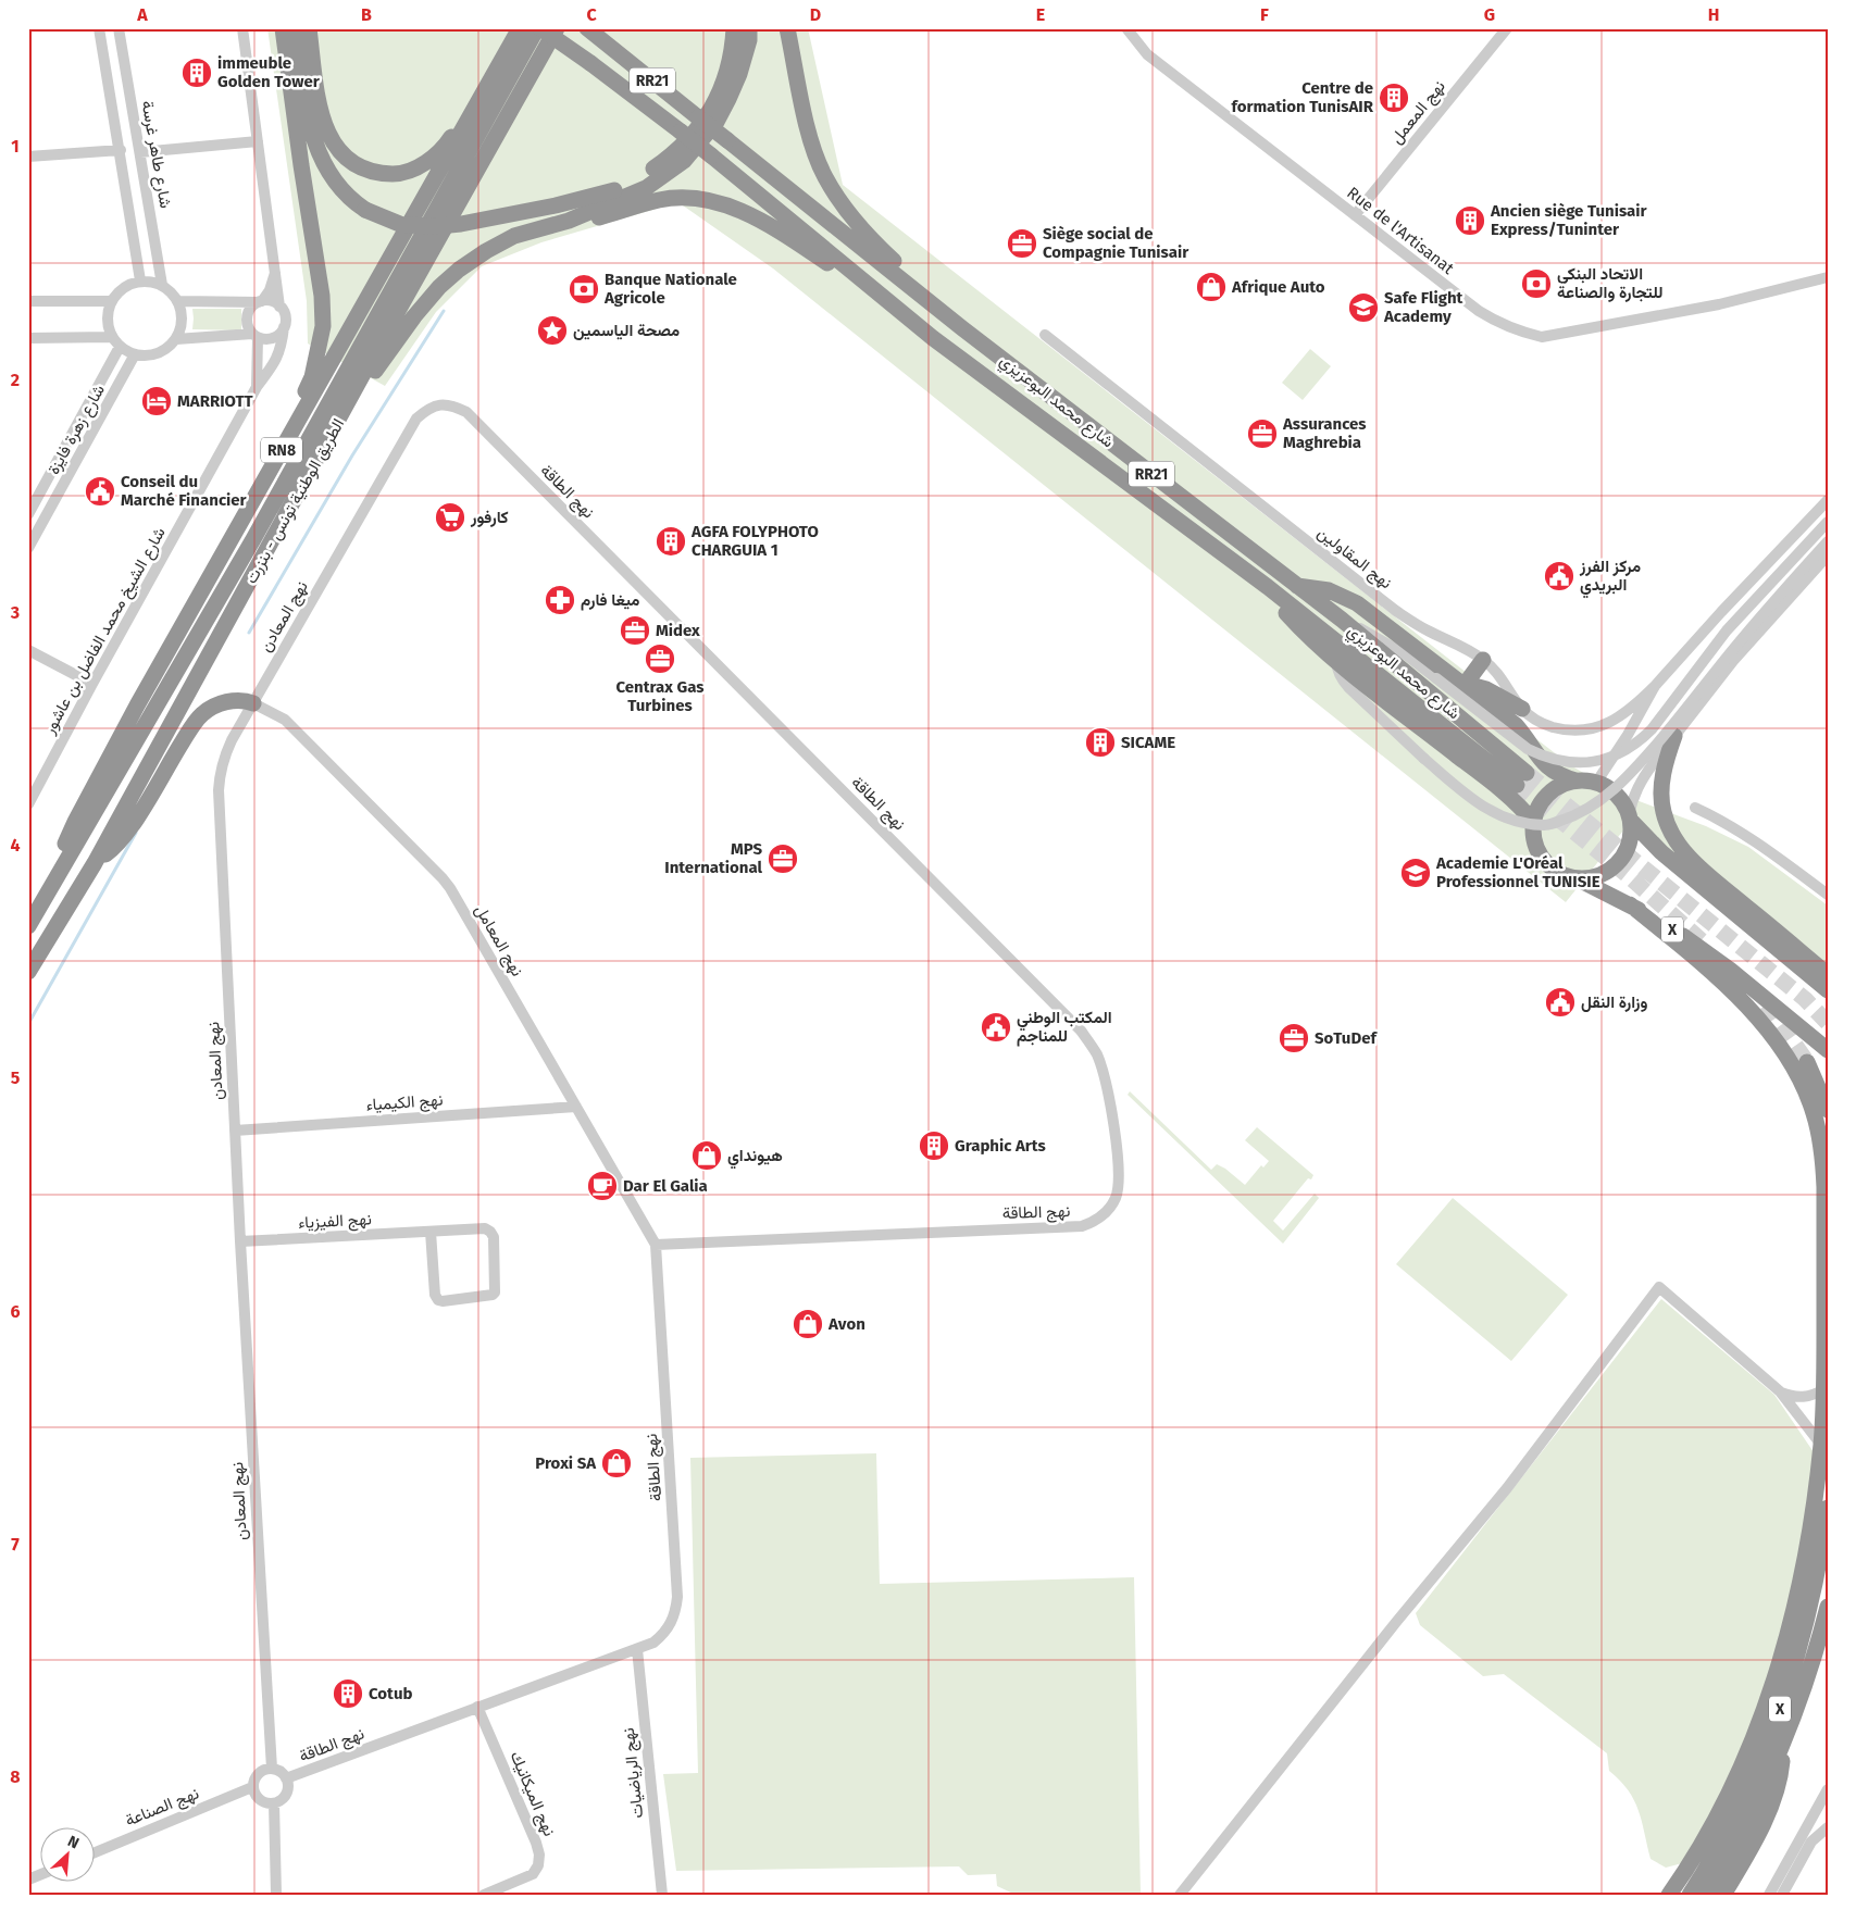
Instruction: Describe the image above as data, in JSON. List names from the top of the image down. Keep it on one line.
{"streets":{"highway":["RR21","شارع محمد البوعزيزي","RN8","الطريق الوطنية تونس - بنزرت","X"],"street":["نهج المعمل","شارع طاهر غرسة","Rue de l'Artisanat","شارع زهرة فايزة","نهج الطاقة","نهج المقاولين","نهج المعادن","شارع الشيخ محمد الفاضل بن عاشور","نهج المعامل","نهج الكيمياء","نهج الفيزياء","نهج الرياضيات","نهج الميكانيك","نهج الصناعة"]},"crossings":[["نهج المعمل","Rue de l'Artisanat"],["شارع طاهر غرسة","شارع زهرة فايزة"],["شارع محمد البوعزيزي","X"],["RN8","الطريق الوطنية تونس - بنزرت"],["نهج الطاقة","نهج المعادن"],["نهج الطاقة","نهج المعامل"],["نهج الطاقة","نهج الرياضيات"],["نهج الطاقة","نهج الميكانيك"],["نهج الطاقة","نهج الصناعة"],["نهج المعادن","نهج المعامل"],["نهج المعادن","نهج الكيمياء"],["نهج المعادن","نهج الفيزياء"],["نهج المعادن","نهج الصناعة"],["نهج المعامل","نهج الكيمياء"]],"places":{"building":["immeuble Golden Tower","Centre de formation TunisAIR","Ancien siège Tunisair Express/Tuninter","AGFA FOLYPHOTO CHARGUIA 1","SICAME","Graphic Arts","Cotub"],"office":["Siège social de Compagnie Tunisair","Assurances Maghrebia","Midex","Centrax Gas Turbines","MPS International","SoTuDef"],"bank":["الاتحاد البنكي للتجارة والصناعة","Banque Nationale Agricole"],"shop":["Afrique Auto","هيونداي","Avon","Proxi SA"],"school or university":["Safe Flight Academy","Academie L'Oréal Professionnel TUNISIE"],"place":["مصحة الياسمين"],"hotel":["MARRIOTT"],"public building":["Conseil du Marché Financier","مركز الفرز البريدي","وزارة النقل","المكتب الوطني للمناجم"],"supermarket":["كارفور"],"pharmacy":["ميغا فارم"],"cafe":["Dar El Galia"]},"north":"top right","grid":{"columns":["A","B","C","D","E","F","G","H"],"rows":["1","2","3","4","5","6","7","8"]}}
